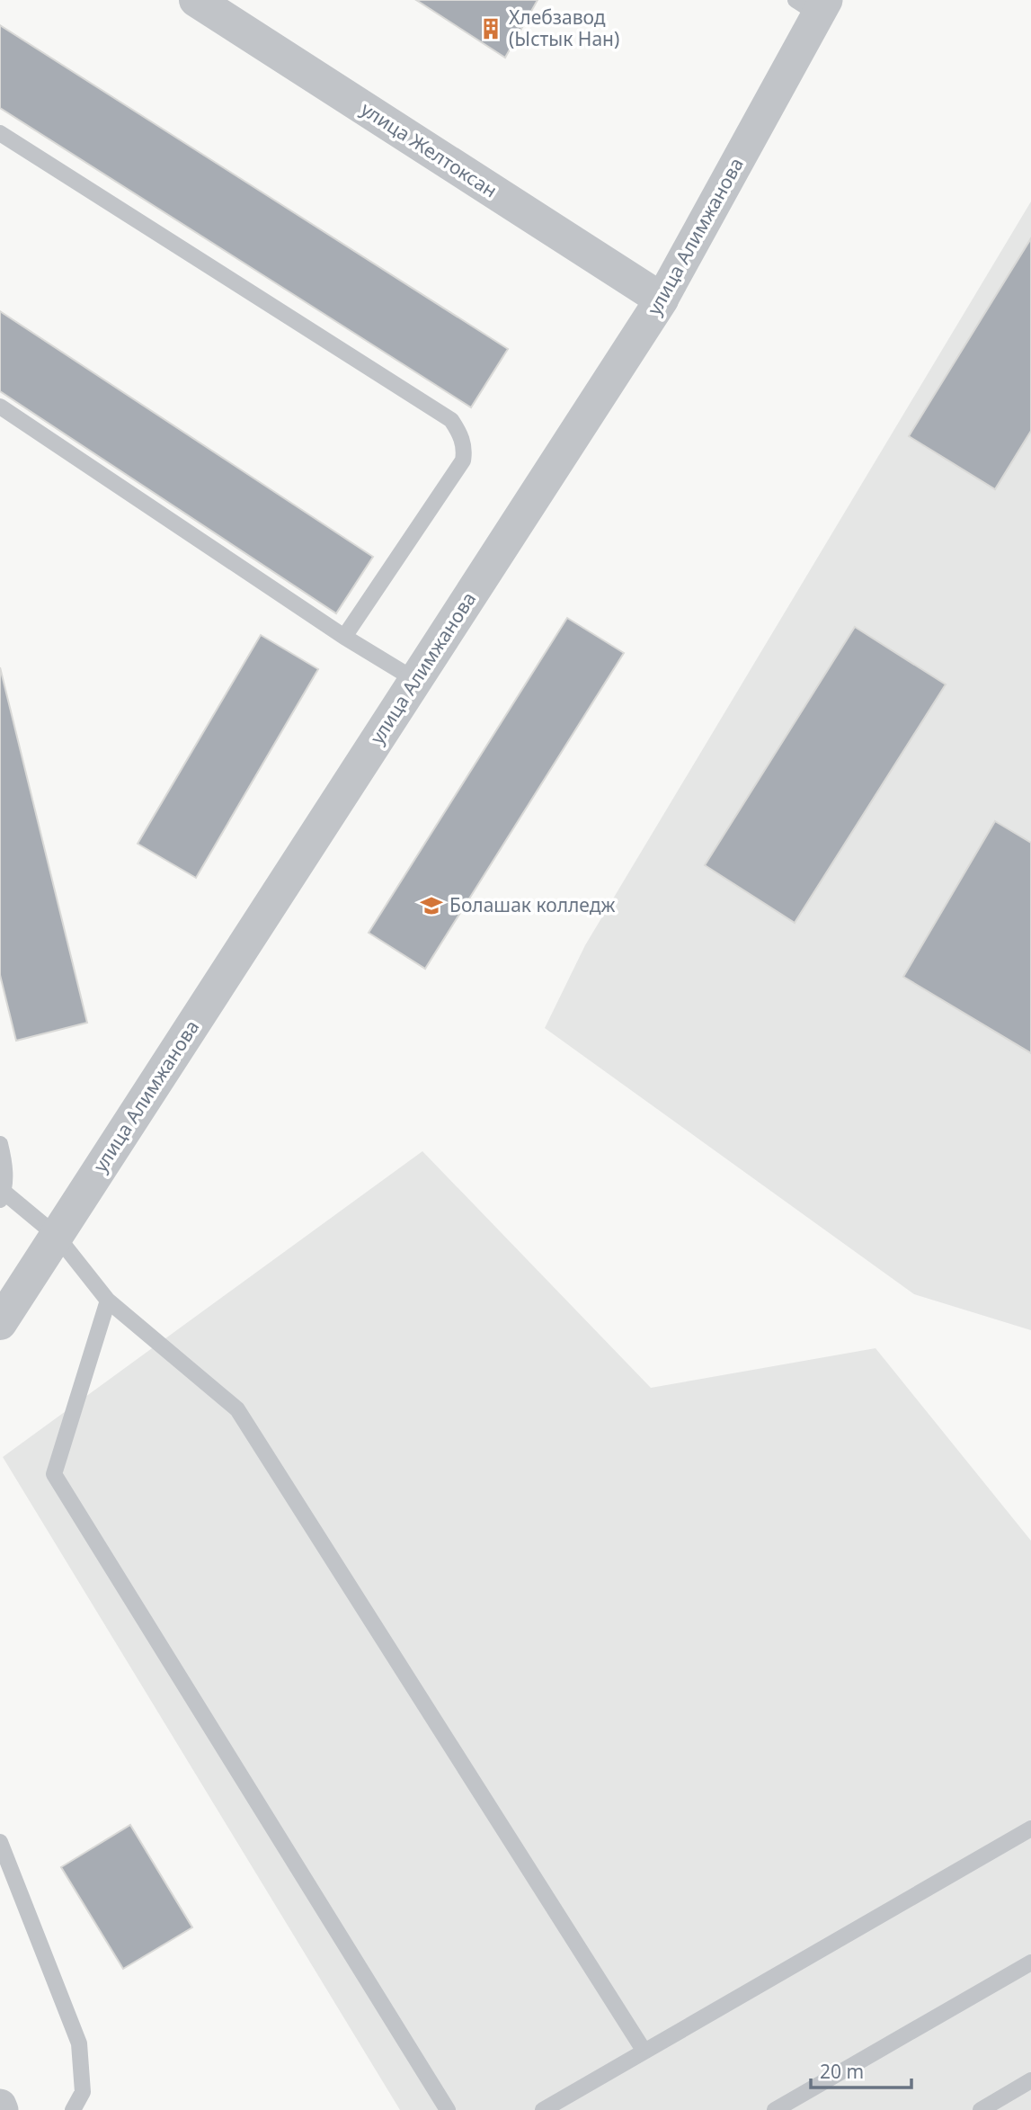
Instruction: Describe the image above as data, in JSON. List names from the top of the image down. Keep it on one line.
{"streets":{"street":["улица Желтоксан","улица Алимжанова"]},"crossings":[["улица Желтоксан","улица Алимжанова"]],"places":{"building":["Хлебзавод (Ыстык Нан)"],"school or university":["Болашак колледж"]},"scale_bar":"20 m"}
